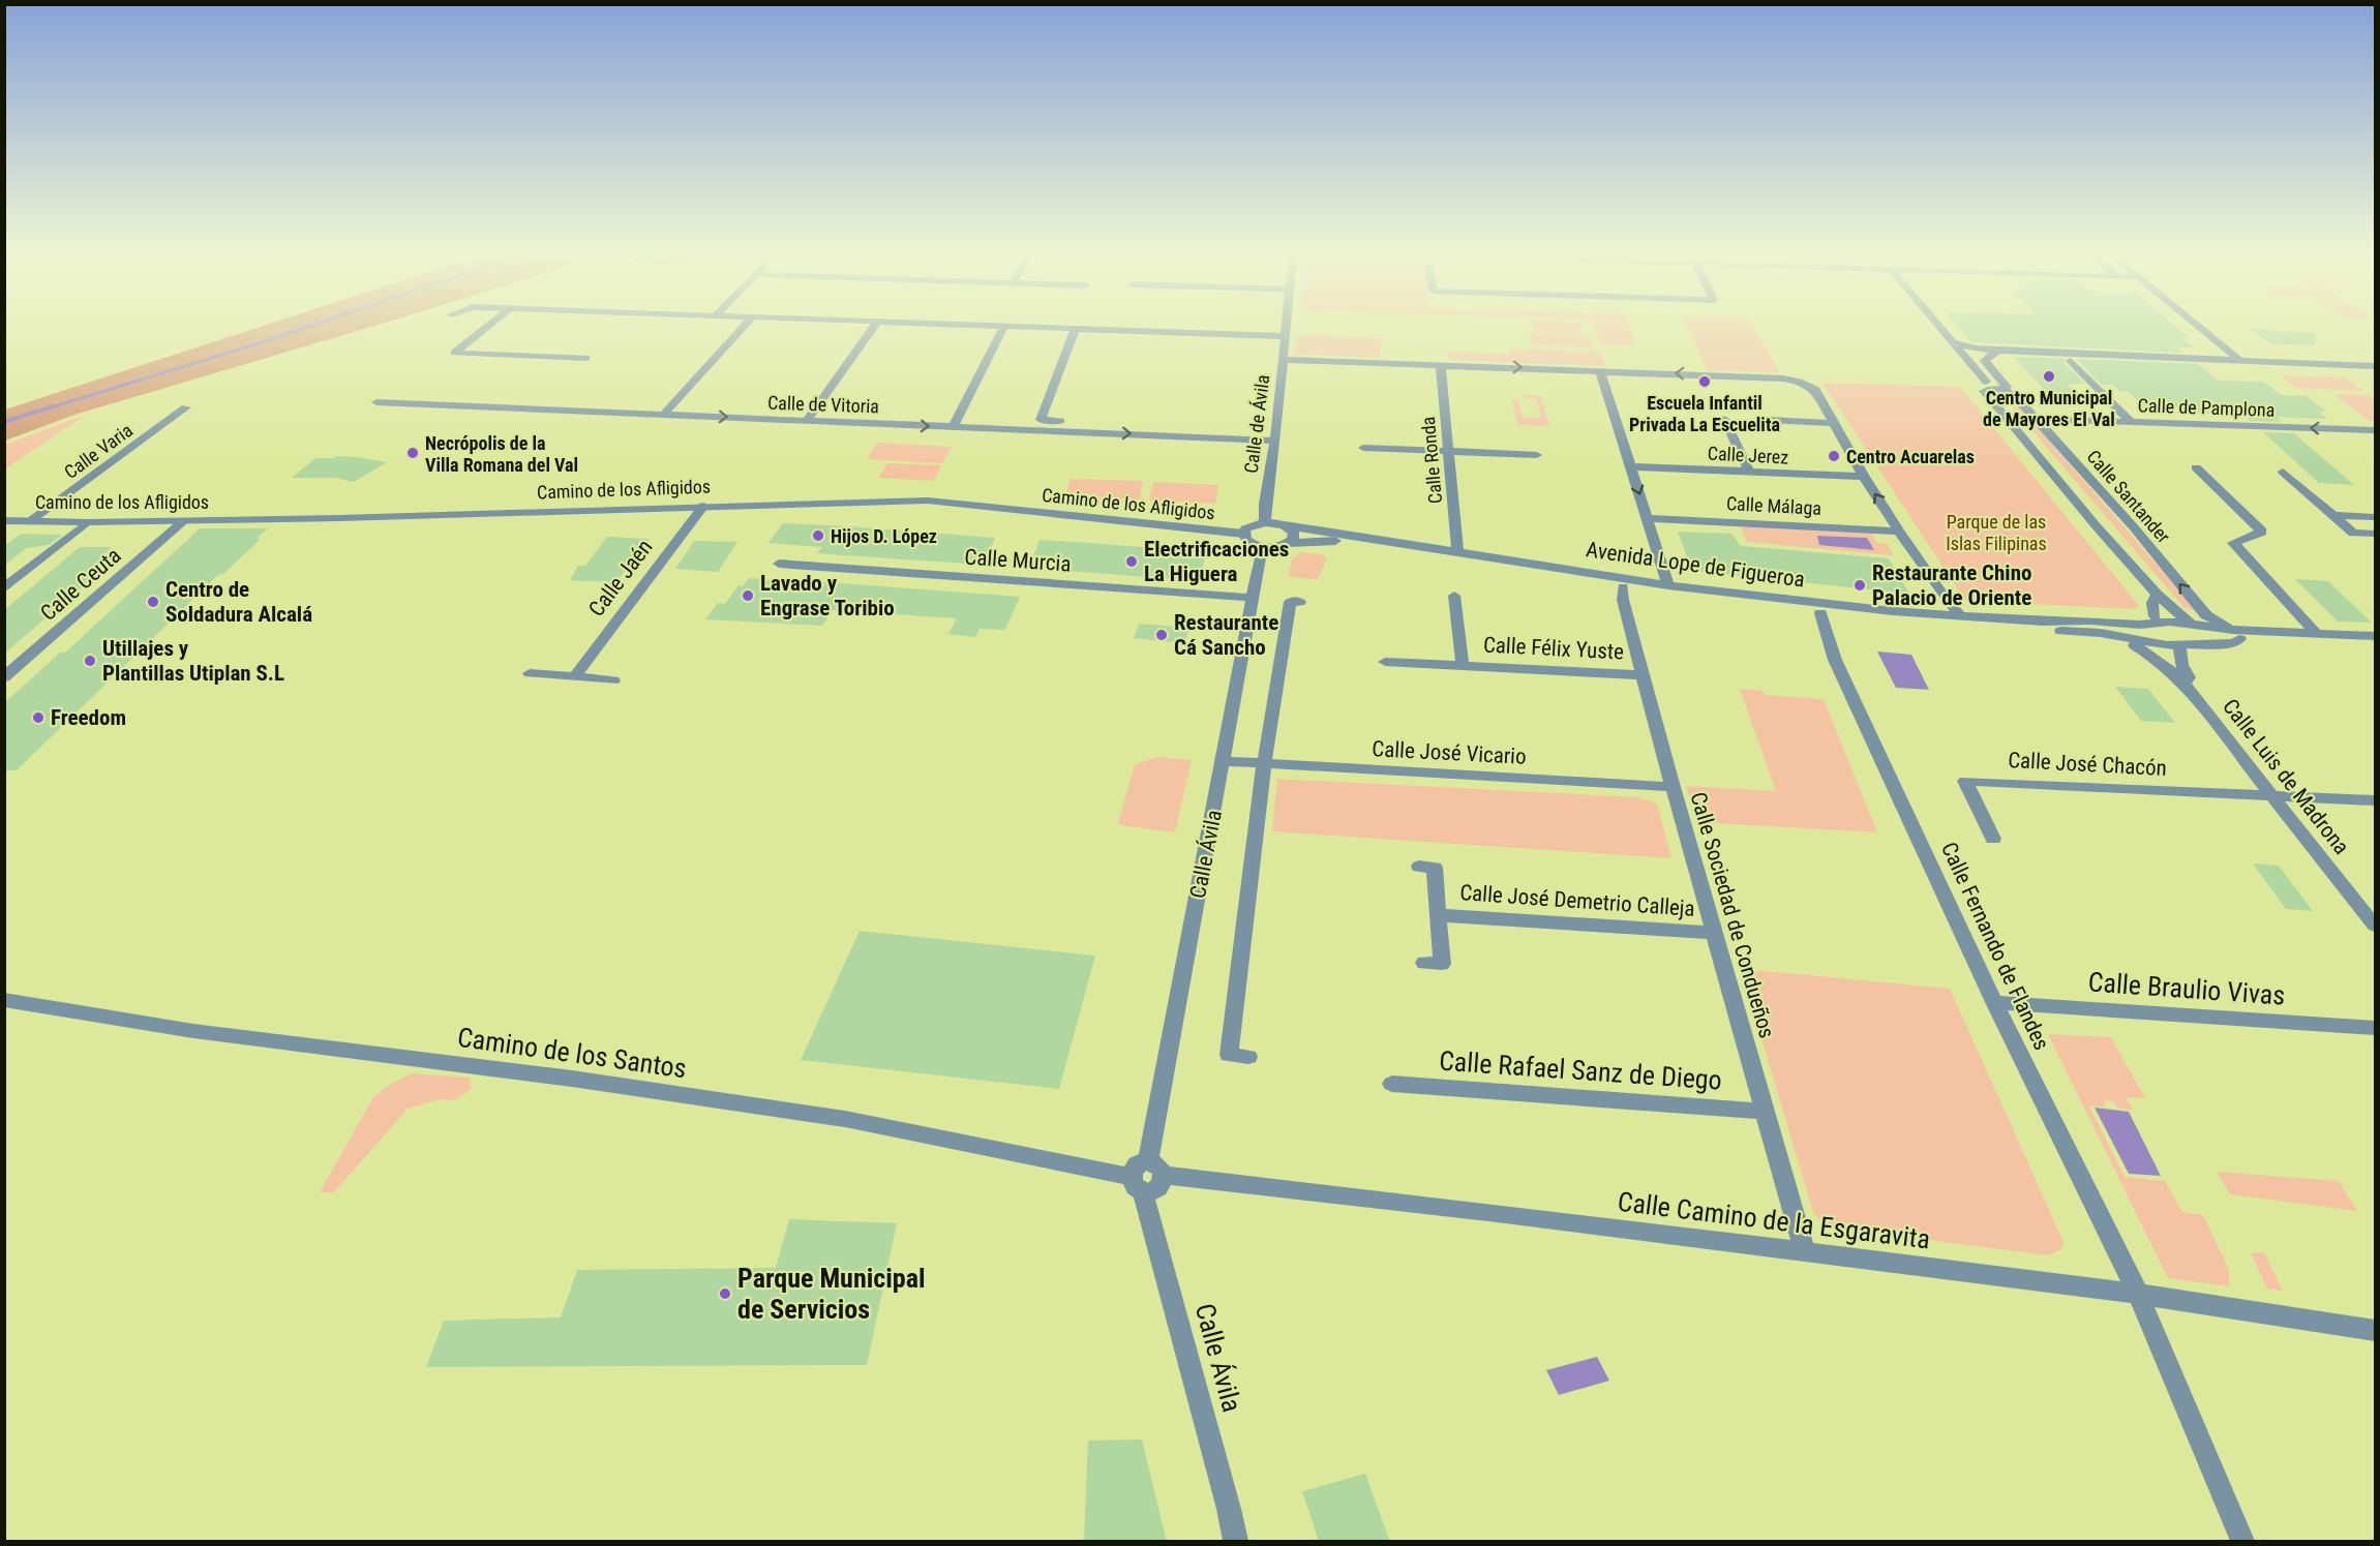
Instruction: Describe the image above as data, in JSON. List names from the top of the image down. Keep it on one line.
{"streets":{"street":["Calle de Vitoria","Calle de Pamplona","Calle de Ávila","Calle Varia","Calle Jerez","Calle Ronda","Camino de los Afligidos","Calle Santander","Calle Málaga","Calle Murcia","Avenida Lope de Figueroa","Calle Jaén","Calle Ceuta","Calle Félix Yuste","Calle José Vicario","Calle José Chacón","Calle Luis de Madrona","Calle Ávila","Calle José Demetrio Calleja","Calle Sociedad de Condueños","Calle Fernando de Flandes","Calle Braulio Vivas","Camino de los Santos","Calle Rafael Sanz de Diego","Calle Camino de la Esgaravita"]},"crossings":[["Calle de Vitoria","Calle de Ávila"],["Calle de Pamplona","Calle Santander"],["Calle de Ávila","Avenida Lope de Figueroa"],["Calle Varia","Camino de los Afligidos"],["Calle Ronda","Avenida Lope de Figueroa"],["Camino de los Afligidos","Calle Jaén"],["Camino de los Afligidos","Calle Ceuta"],["Calle Santander","Avenida Lope de Figueroa"],["Calle Santander","Calle Luis de Madrona"],["Calle Murcia","Calle Ávila"],["Avenida Lope de Figueroa","Calle Luis de Madrona"],["Avenida Lope de Figueroa","Calle Ávila"],["Avenida Lope de Figueroa","Calle Sociedad de Condueños"],["Avenida Lope de Figueroa","Calle Fernando de Flandes"],["Calle Félix Yuste","Calle Sociedad de Condueños"],["Calle José Vicario","Calle Ávila"],["Calle José Vicario","Calle Sociedad de Condueños"],["Calle José Chacón","Calle Luis de Madrona"],["Calle Ávila","Camino de los Santos"],["Calle Ávila","Calle Camino de la Esgaravita"],["Calle José Demetrio Calleja","Calle Sociedad de Condueños"],["Calle Sociedad de Condueños","Calle Rafael Sanz de Diego"],["Calle Sociedad de Condueños","Calle Camino de la Esgaravita"],["Calle Fernando de Flandes","Calle Braulio Vivas"],["Calle Fernando de Flandes","Calle Camino de la Esgaravita"]],"parks":["Parque de las Islas Filipinas"],"places":["Centro Municipal de Mayores El Val","Escuela Infantil Privada La Escuelita","Necrópolis de la Villa Romana del Val","Centro Acuarelas","Hijos D. López","Electrificaciones La Higuera","Restaurante Chino Palacio de Oriente","Lavado y Engrase Toribio","Centro de Soldadura Alcalá","Restaurante Cá Sancho","Utillajes y Plantillas Utiplan S.L","Freedom","Parque Municipal de Servicios"]}
